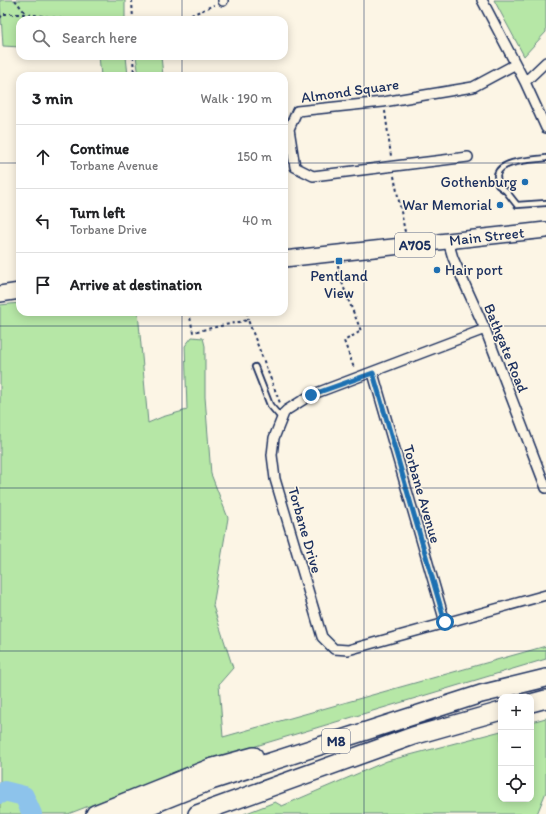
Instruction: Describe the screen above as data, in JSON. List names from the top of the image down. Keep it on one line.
{"streets":{"highway":["M8"],"main road":["Main Street","A705"],"street":["Almond Square","Bathgate Road","Torbane Avenue","Torbane Drive"]},"crossings":[["Main Street","Bathgate Road"],["Torbane Avenue","Torbane Drive"]],"places":{"other":["Gothenburg","War Memorial","Hair port"],"transit":["Pentland View"]},"page":{"search":"Search here","heading":["3 min","Walk · 190 m"],"list":[["Continue","Torbane Avenue","150 m"],["Turn left","Torbane Drive","40 m"],"Arrive at destination"],"map_buttons":["+","−"]}}
